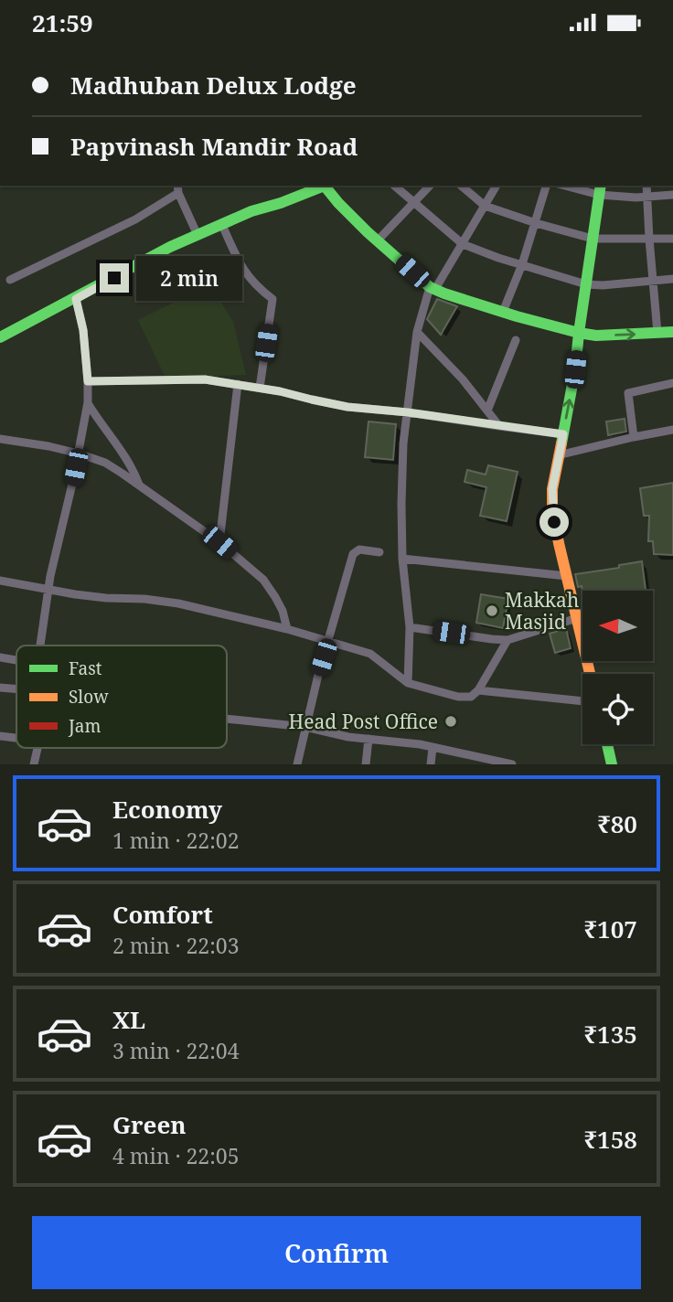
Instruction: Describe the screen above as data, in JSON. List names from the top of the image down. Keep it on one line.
{"places":["Makkah Masjid","Head Post Office"],"legend":["Fast","Slow","Jam"],"north":"left","page":{"status":"21:59","banner":["Madhuban Delux Lodge","Papvinash Mandir Road"],"bubble":"2 min","list":[{"name":"Economy","note":"1 min · 22:02","value":"₹80"},{"name":"Comfort","note":"2 min · 22:03","value":"₹107"},{"name":"XL","note":"3 min · 22:04","value":"₹135"},{"name":"Green","note":"4 min · 22:05","value":"₹158"}],"buttons":"Confirm"}}
